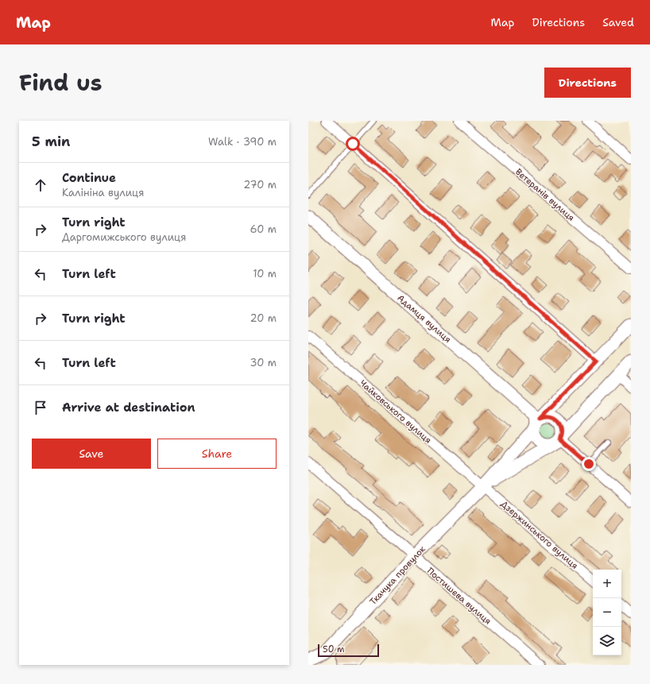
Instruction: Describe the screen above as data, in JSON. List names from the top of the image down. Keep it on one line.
{"streets":{"street":["Ветеранів вулиця","Адамця вулиця","Чайковського вулиця","Дзержинського вулиця","Ткачука провулок","Постишева вулиця"]},"crossings":[["Чайковського вулиця","Дзержинського вулиця"],["Чайковського вулиця","Ткачука провулок"],["Дзержинського вулиця","Ткачука провулок"],["Ткачука провулок","Постишева вулиця"]],"scale_bar":"50 m","page":{"header":"Map","nav":["Map","Directions","Saved"],"title":"Find us","buttons":["Directions",["Save","Share"]],"heading":["5 min","Walk · 390 m"],"list":[["Continue","Калініна вулиця","270 m"],["Turn right","Даргомижського вулиця","60 m"],["Turn left","10 m"],["Turn right","20 m"],["Turn left","30 m"],"Arrive at destination"],"map_buttons":["+","−"],"scale":"50 m"}}
